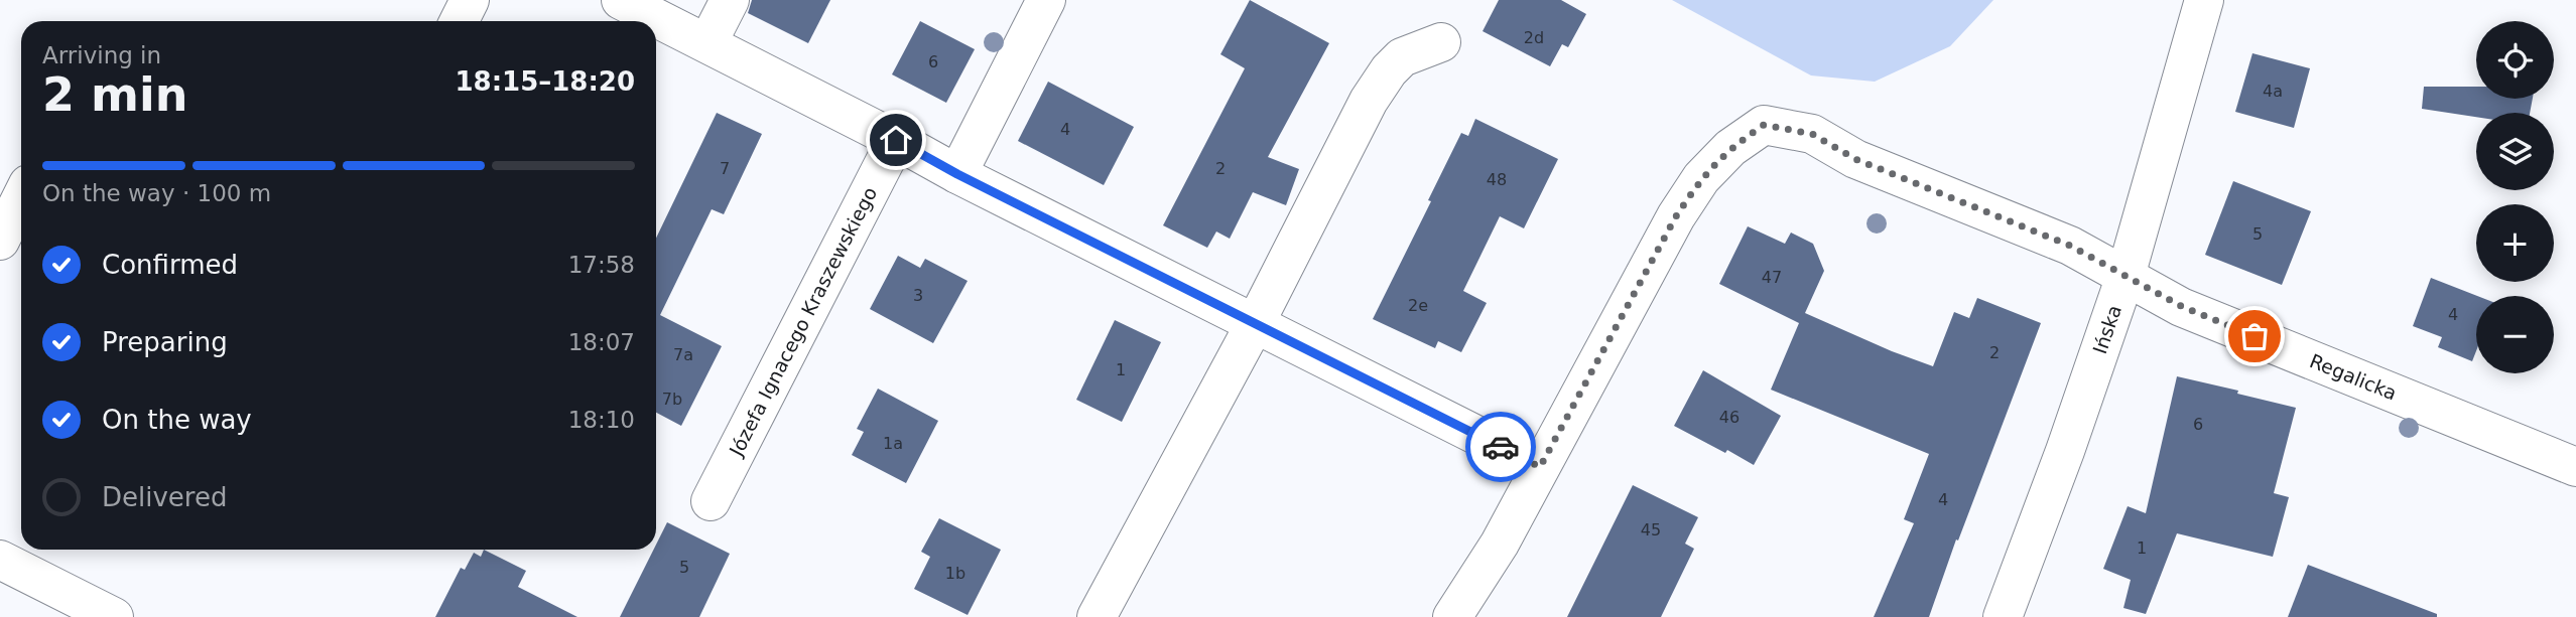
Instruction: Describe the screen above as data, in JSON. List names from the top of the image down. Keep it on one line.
{"streets":{"street":["Józefa Ignacego Kraszewskiego","Ińska","Regalicka"]},"crossings":[["Ińska","Regalicka"]],"house_numbers":["2d","6","4a","4","7","2","48","5","47","3","2e","4","2","7a","1","7b","46","6","1a","4","45","1","5","1b"],"page":{"map_buttons":["+","−"],"heading":["2 min","Arriving in","18:15–18:20"],"bar":"On the way · 100 m","list":[["Confirmed","17:58"],["Preparing","18:07"],["On the way","18:10"],"Delivered"]}}
